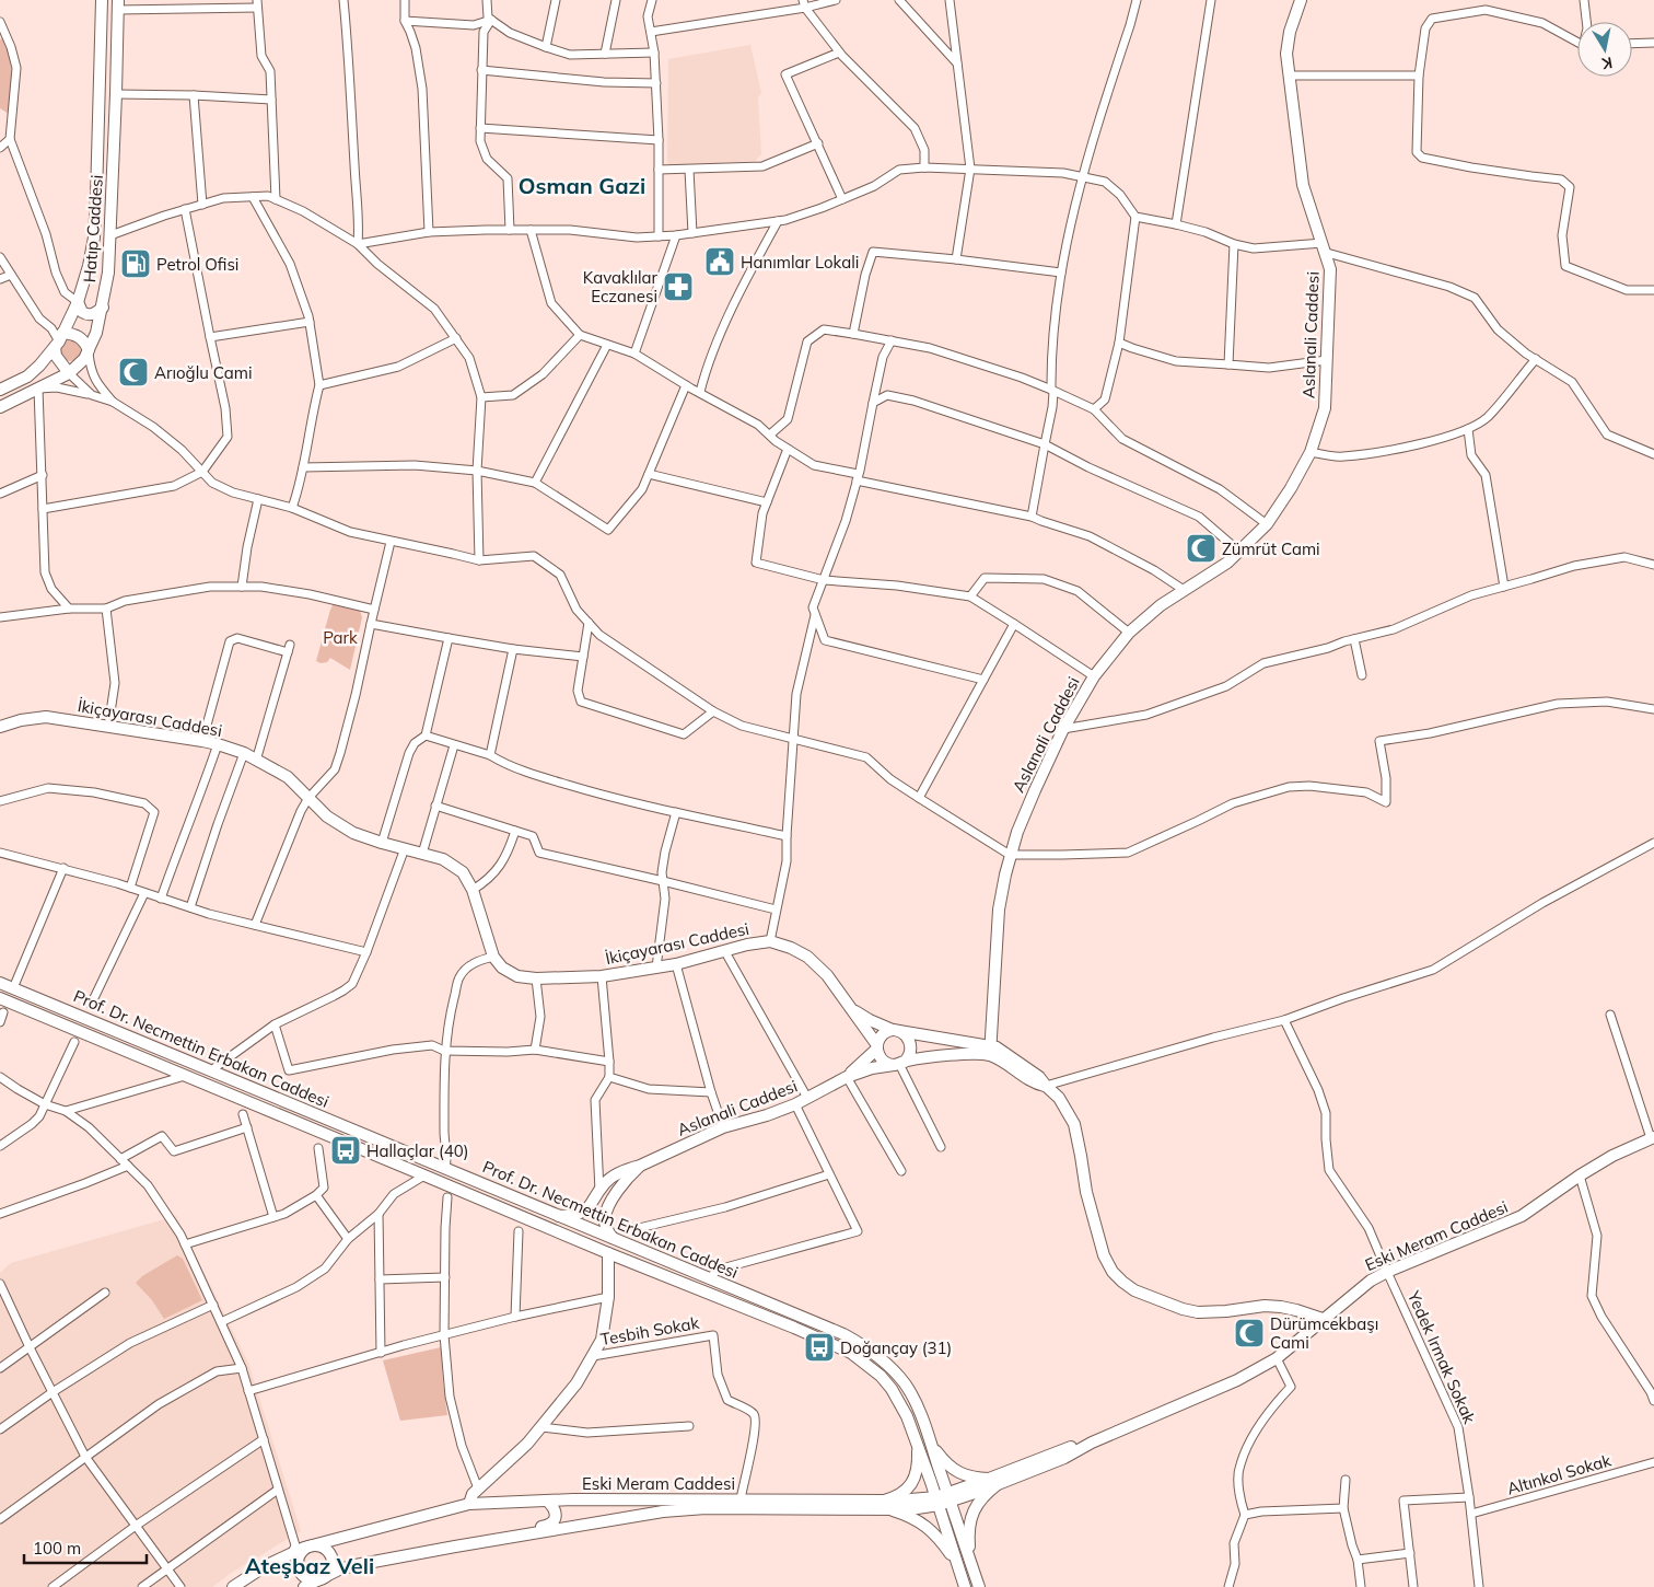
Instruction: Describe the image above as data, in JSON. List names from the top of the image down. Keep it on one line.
{"streets":{"street":["Hatıp Caddesi","Aslanali Caddesi","İkiçayarası Caddesi","Prof. Dr. Necmettin Erbakan Caddesi","Eski Meram Caddesi","Tesbih Sokak","Yedek Irmak Sokak","Altınkol Sokak"]},"crossings":[["Aslanali Caddesi","İkiçayarası Caddesi"],["Aslanali Caddesi","Prof. Dr. Necmettin Erbakan Caddesi"],["Prof. Dr. Necmettin Erbakan Caddesi","Eski Meram Caddesi"],["Eski Meram Caddesi","Tesbih Sokak"],["Eski Meram Caddesi","Yedek Irmak Sokak"],["Yedek Irmak Sokak","Altınkol Sokak"]],"districts":["Osman Gazi","Ateşbaz Veli"],"parks":["Park"],"places":{"public building":["Hanımlar Lokali"],"fuel station":["Petrol Ofisi"],"pharmacy":["Kavaklılar Eczanesi"],"mosque":["Arıoğlu Cami","Zümrüt Cami","Dürümcekbaşı Cami"],"bus stop":["Hallaçlar (40)","Doğançay (31)"]},"scale_bar":"100 m","north":"bottom"}
